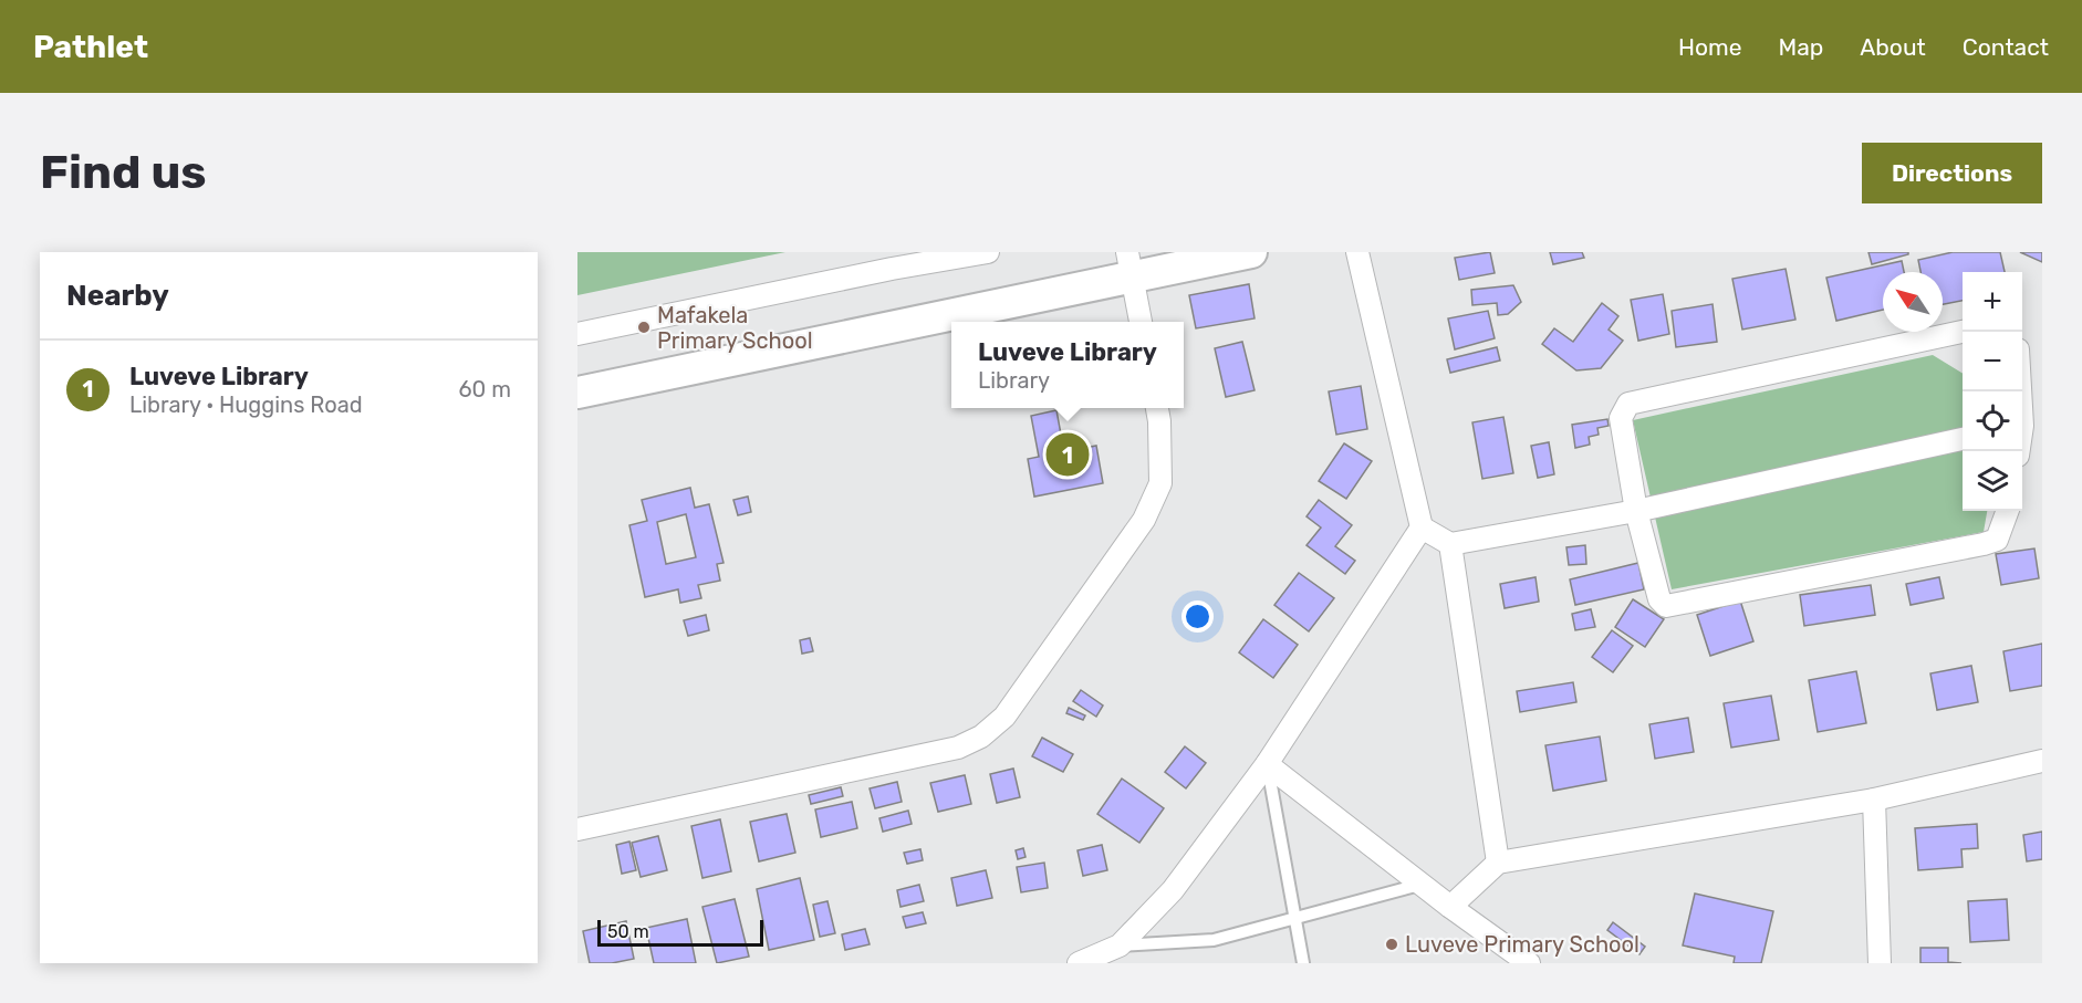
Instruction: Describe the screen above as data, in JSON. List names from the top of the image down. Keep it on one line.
{"places":["Mafakela Primary School","Luveve Primary School"],"scale_bar":"50 m","north":"top left","page":{"header":"Pathlet","nav":["Home","Map","About","Contact"],"buttons":"Directions","title":"Find us","heading":"Nearby","map_buttons":["+","−"],"popup":["Luveve Library","Library"],"list":[{"mark":"1","name":"Luveve Library","note":"Library · Huggins Road","value":"60 m"}],"pins":"1","scale":"50 m"}}
